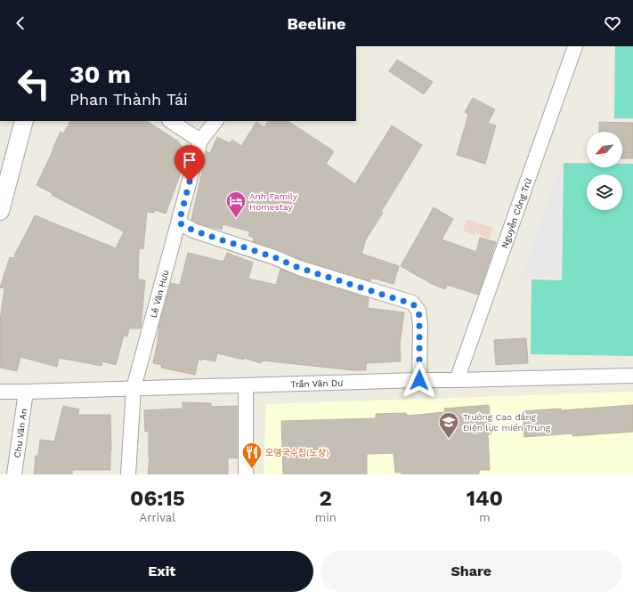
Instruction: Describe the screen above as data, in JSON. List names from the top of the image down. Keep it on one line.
{"streets":{"street":["Nguyễn Công Trứ","Lê Văn Hưu","Trần Văn Dư","Chu Văn An"]},"crossings":[["Nguyễn Công Trứ","Trần Văn Dư"],["Lê Văn Hưu","Trần Văn Dư"],["Trần Văn Dư","Chu Văn An"]],"places":{"hotel":["Anh Family Homestay"],"school or university":["Trường Cao đẳng Điện lực miền Trung"],"restaurant":["오뎅국수집(노상)"]},"north":"bottom left","page":{"header":"Beeline","turn":["30 m","Phan Thành Tái"],"eta":["06:15","Arrival","2","min","140","m"],"buttons":["Exit","Share"]}}
